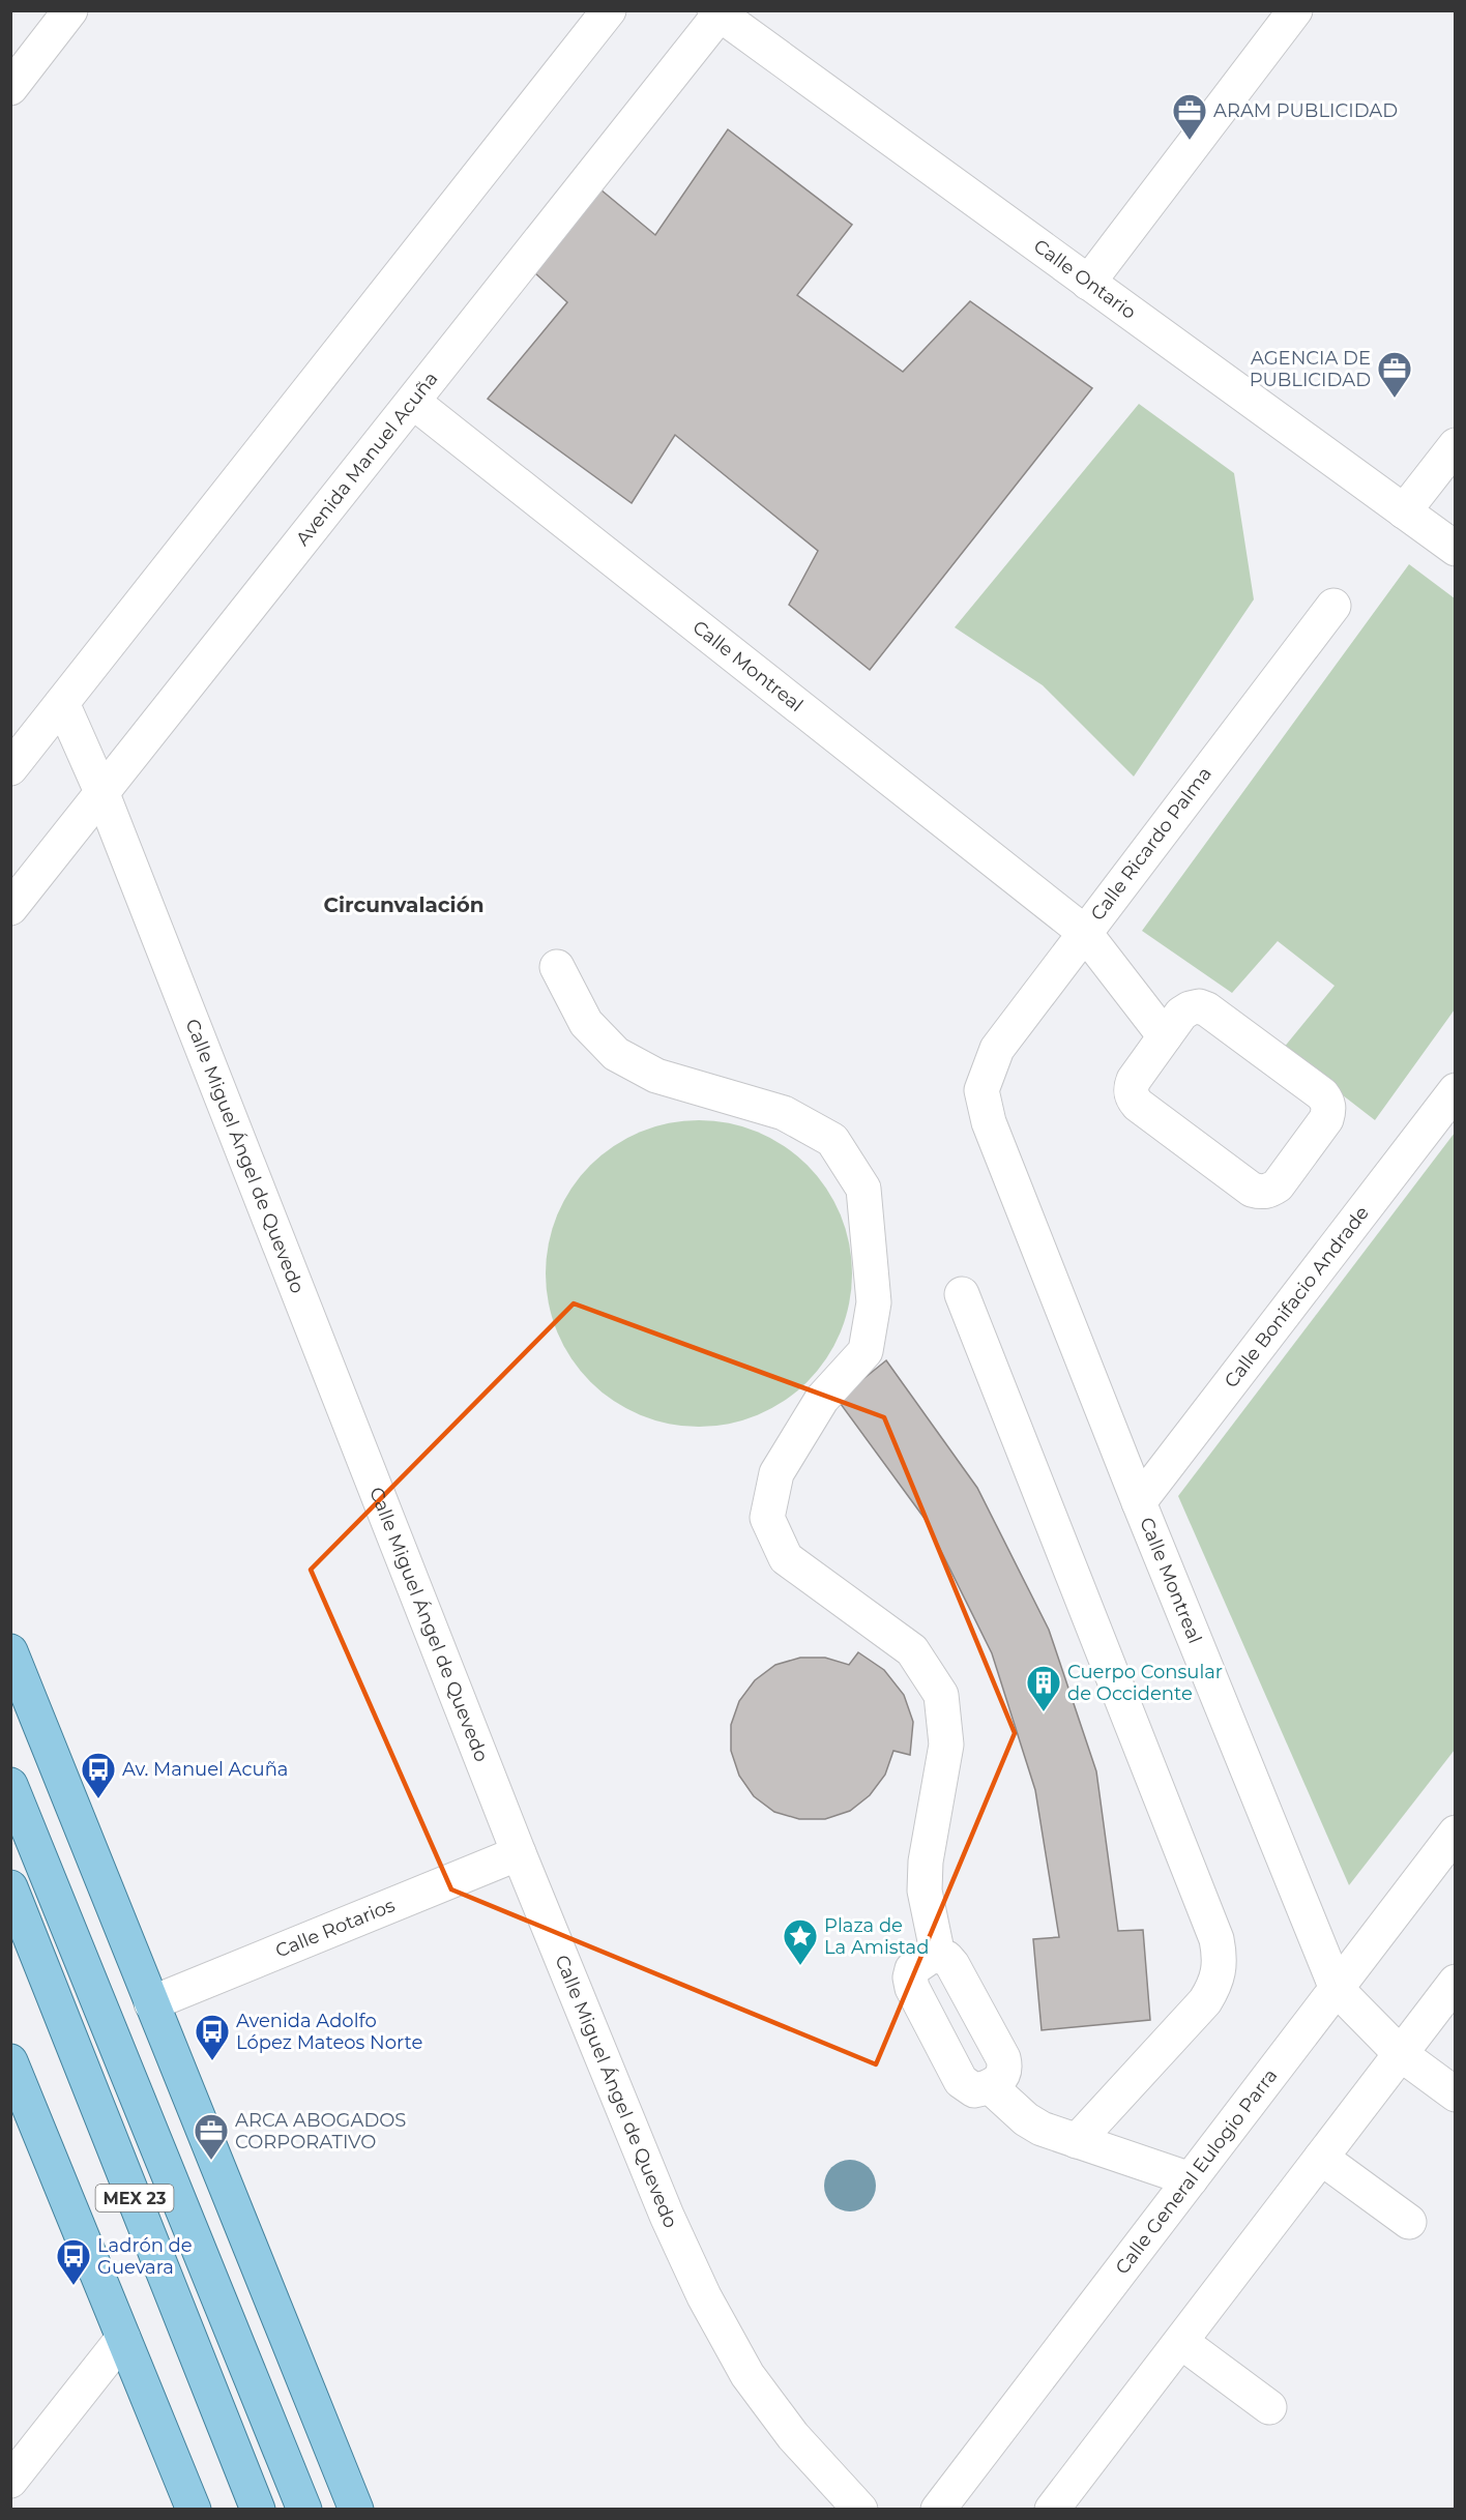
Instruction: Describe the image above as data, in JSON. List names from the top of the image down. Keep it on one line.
{"streets":{"main road":["MEX 23"],"street":["Calle Ontario","Avenida Manuel Acuña","Calle Montreal","Calle Ricardo Palma","Calle Miguel Ángel de Quevedo","Calle Bonifacio Andrade","Calle Rotarios","Calle General Eulogio Parra"]},"crossings":[["Calle Ontario","Avenida Manuel Acuña"],["Avenida Manuel Acuña","Calle Montreal"],["Avenida Manuel Acuña","Calle Miguel Ángel de Quevedo"],["Calle Montreal","Calle Ricardo Palma"],["Calle Montreal","Calle Bonifacio Andrade"],["Calle Montreal","Calle General Eulogio Parra"],["Calle Miguel Ángel de Quevedo","Calle Rotarios"]],"districts":["Circunvalación"],"places":{"office":["ARAM PUBLICIDAD","AGENCIA DE PUBLICIDAD","ARCA ABOGADOS CORPORATIVO"],"building":["Cuerpo Consular de Occidente"],"bus stop":["Av. Manuel Acuña","Avenida Adolfo López Mateos Norte","Ladrón de Guevara"],"place":["Plaza de La Amistad"]}}
